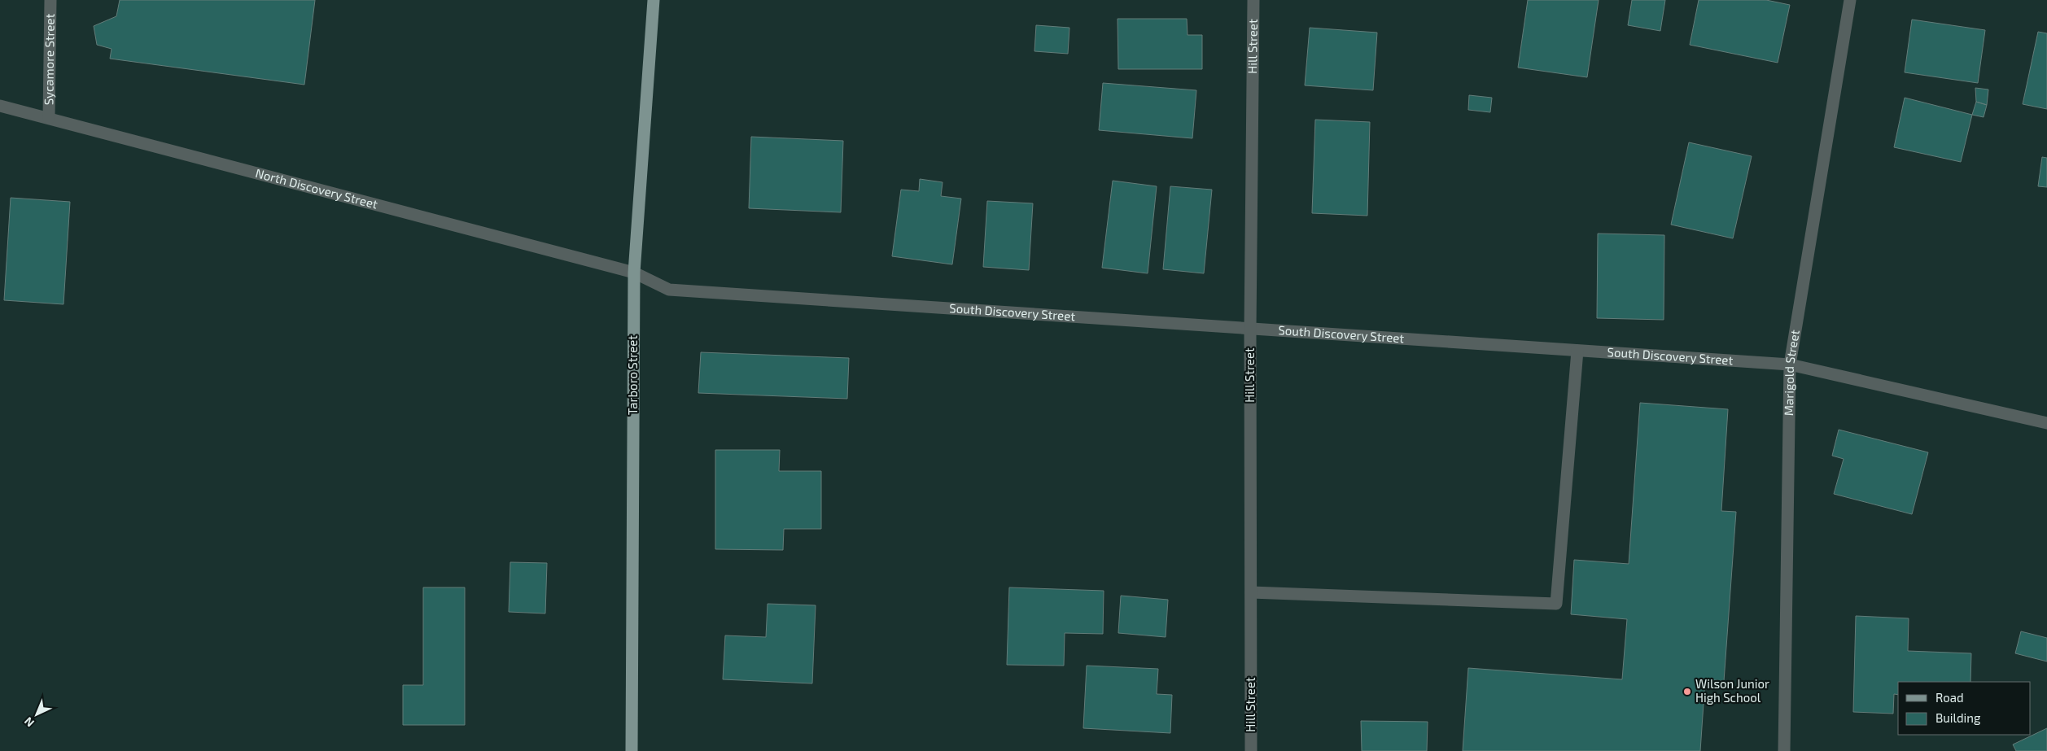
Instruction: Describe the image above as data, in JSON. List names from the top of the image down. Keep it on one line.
{"streets":{"main road":["Tarboro Street"],"street":["Hill Street","Sycamore Street","North Discovery Street","South Discovery Street","Marigold Street"]},"crossings":[["Hill Street","South Discovery Street"],["Sycamore Street","North Discovery Street"],["North Discovery Street","South Discovery Street"],["North Discovery Street","Tarboro Street"],["South Discovery Street","Marigold Street"],["South Discovery Street","Tarboro Street"]],"places":["Wilson Junior High School"],"legend":["Road","Building"],"north":"bottom left"}
